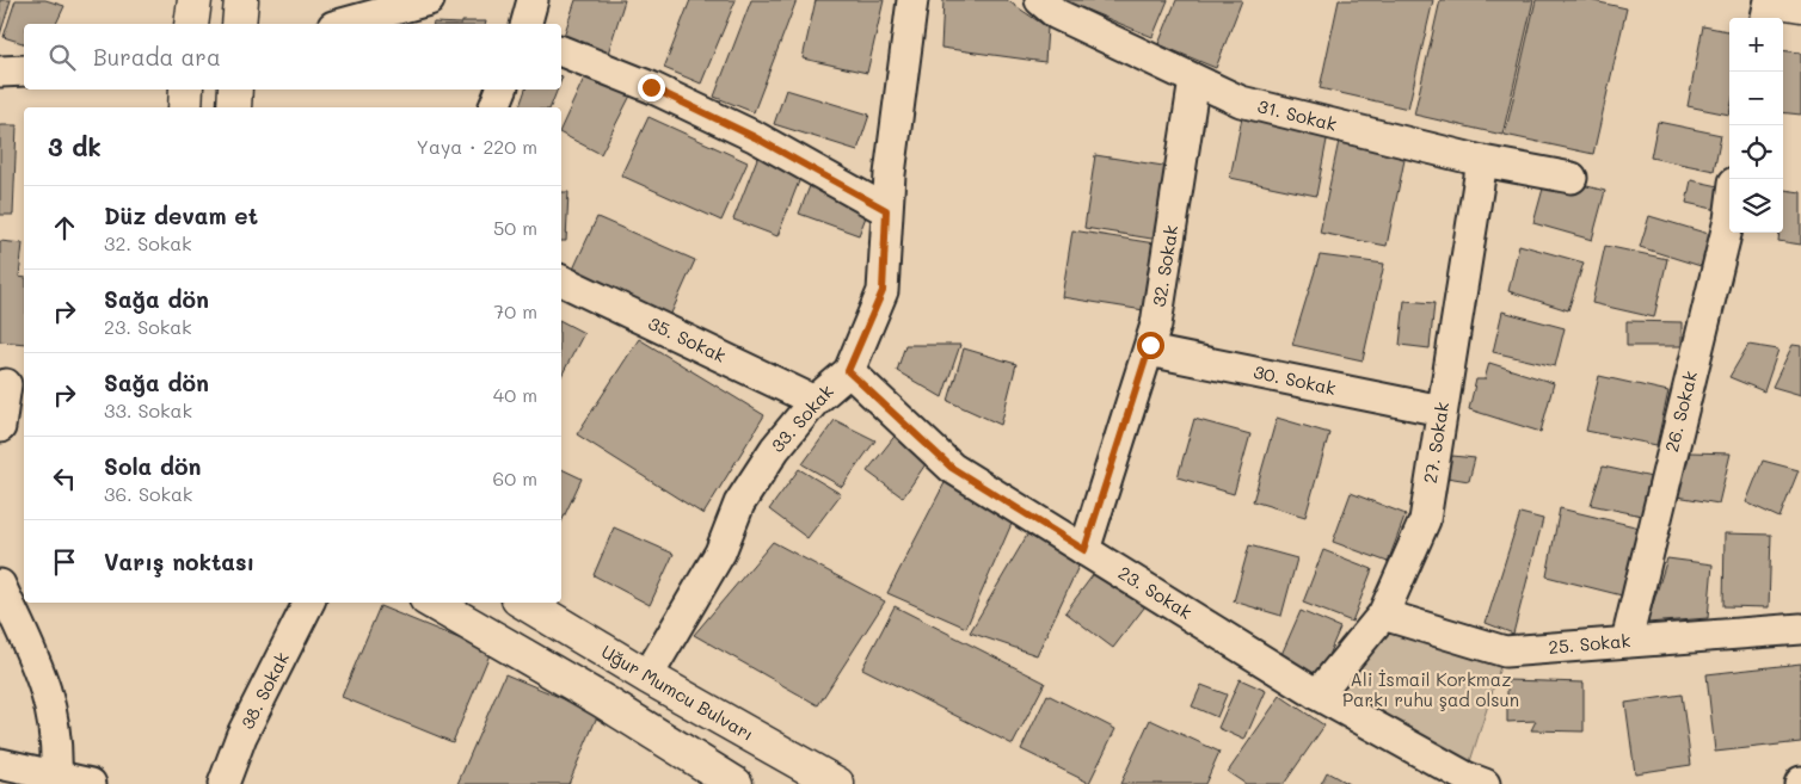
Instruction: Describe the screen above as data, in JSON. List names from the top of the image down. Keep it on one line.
{"streets":{"main road":["Uğur Mumcu Bulvarı"],"street":["31. Sokak","32. Sokak","35. Sokak","30. Sokak","26. Sokak","33. Sokak","27. Sokak","23. Sokak","25. Sokak","38. Sokak"]},"crossings":[["31. Sokak","32. Sokak"],["31. Sokak","27. Sokak"],["32. Sokak","30. Sokak"],["32. Sokak","23. Sokak"],["35. Sokak","33. Sokak"],["30. Sokak","27. Sokak"],["26. Sokak","25. Sokak"],["33. Sokak","23. Sokak"],["33. Sokak","Uğur Mumcu Bulvarı"],["27. Sokak","23. Sokak"],["27. Sokak","25. Sokak"]],"parks":["Ali İsmail Korkmaz Parkı ruhu şad olsun"],"page":{"map_buttons":["+","−"],"search":"Burada ara","heading":["3 dk","Yaya · 220 m"],"list":[["Düz devam et","32. Sokak","50 m"],["Sağa dön","23. Sokak","70 m"],["Sağa dön","33. Sokak","40 m"],["Sola dön","36. Sokak","60 m"],"Varış noktası"]}}
